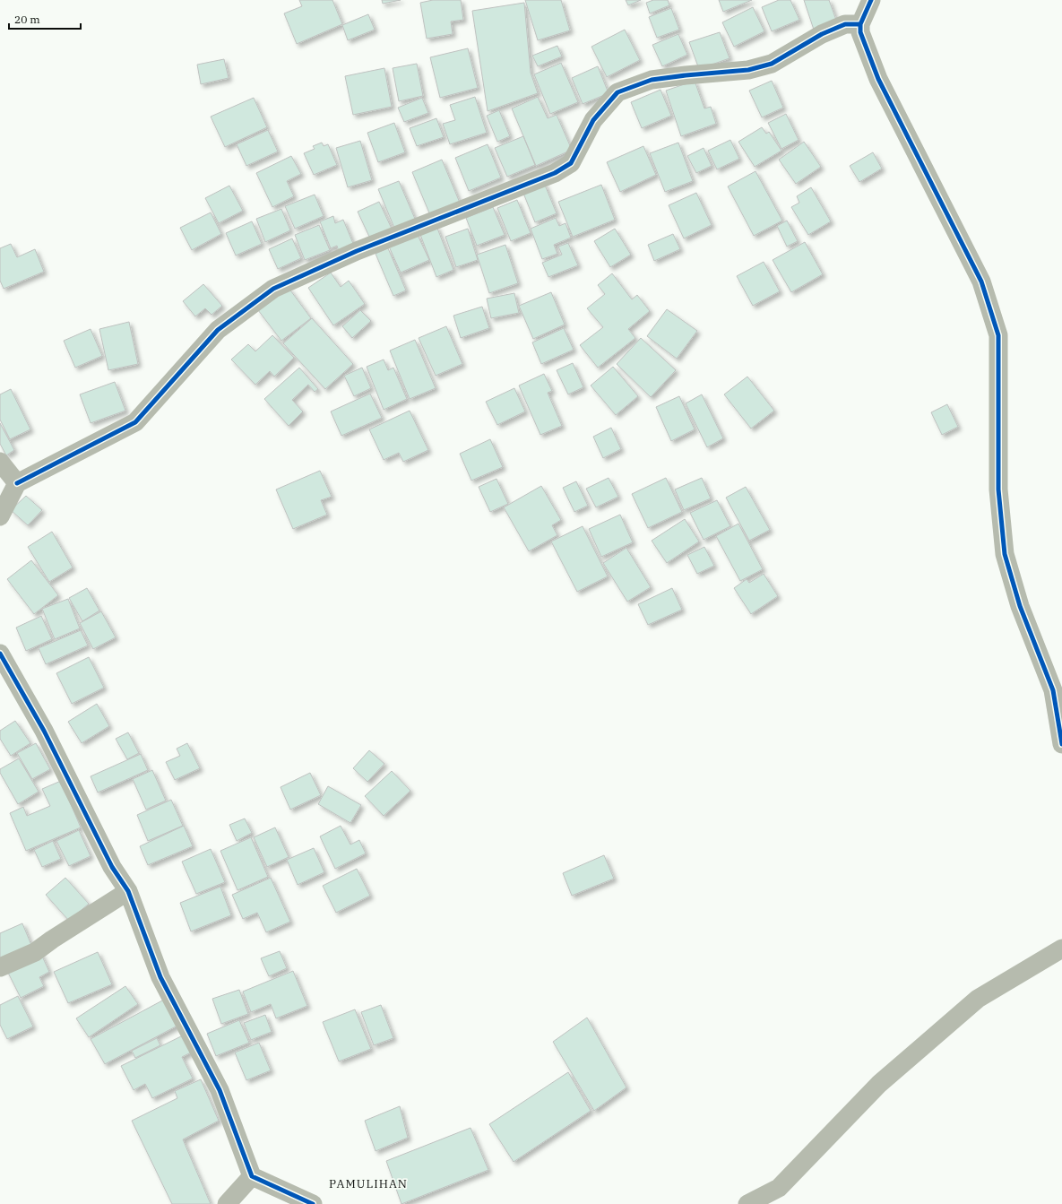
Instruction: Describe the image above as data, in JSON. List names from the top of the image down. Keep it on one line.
{"districts":["PAMULIHAN"],"scale_bar":"20 m"}
